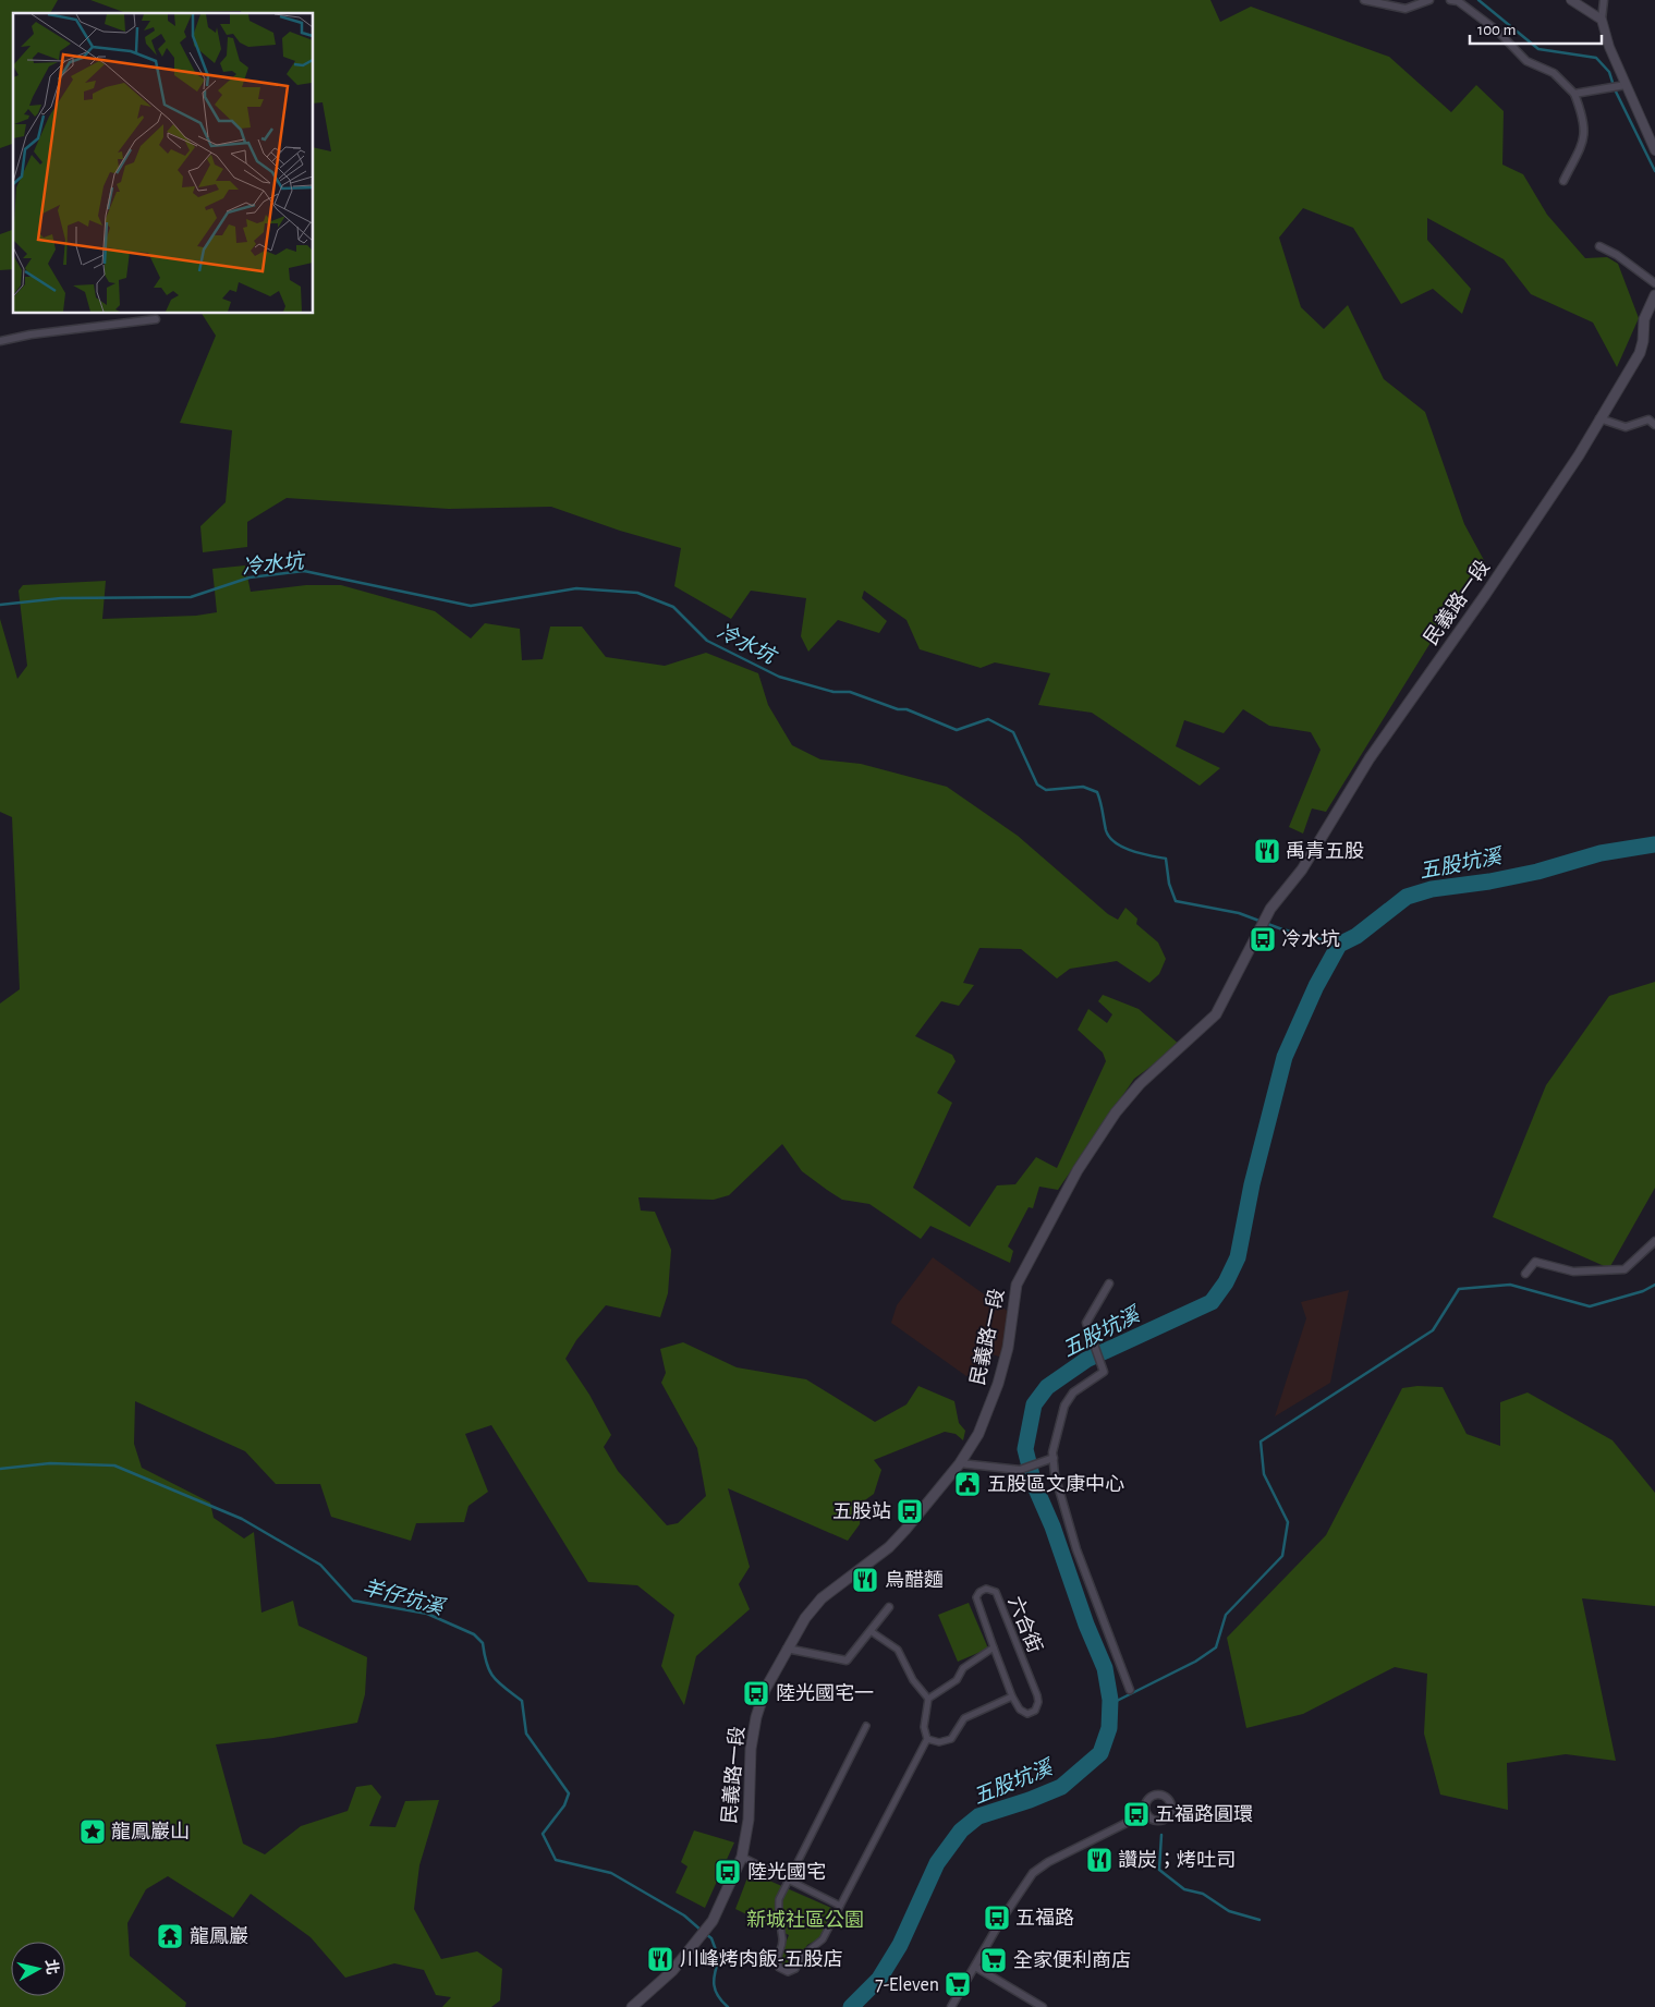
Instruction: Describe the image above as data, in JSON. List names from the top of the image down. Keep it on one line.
{"streets":{"main road":["民義路一段"],"street":["六合街"]},"water":["冷水坑","五股坑溪","羊仔坑溪"],"parks":["新城社區公園"],"places":{"restaurant":["禹青五股","烏醋麵","讚炭；烤吐司","川峰烤肉飯-五股店"],"bus stop":["冷水坑","五股站","陸光國宅一","五福路圓環","陸光國宅","五福路"],"public building":["五股區文康中心"],"place":["龍鳳巖山"],"temple":["龍鳳巖"],"supermarket":["全家便利商店","7-Eleven"]},"scale_bar":"100 m","north":"right"}
